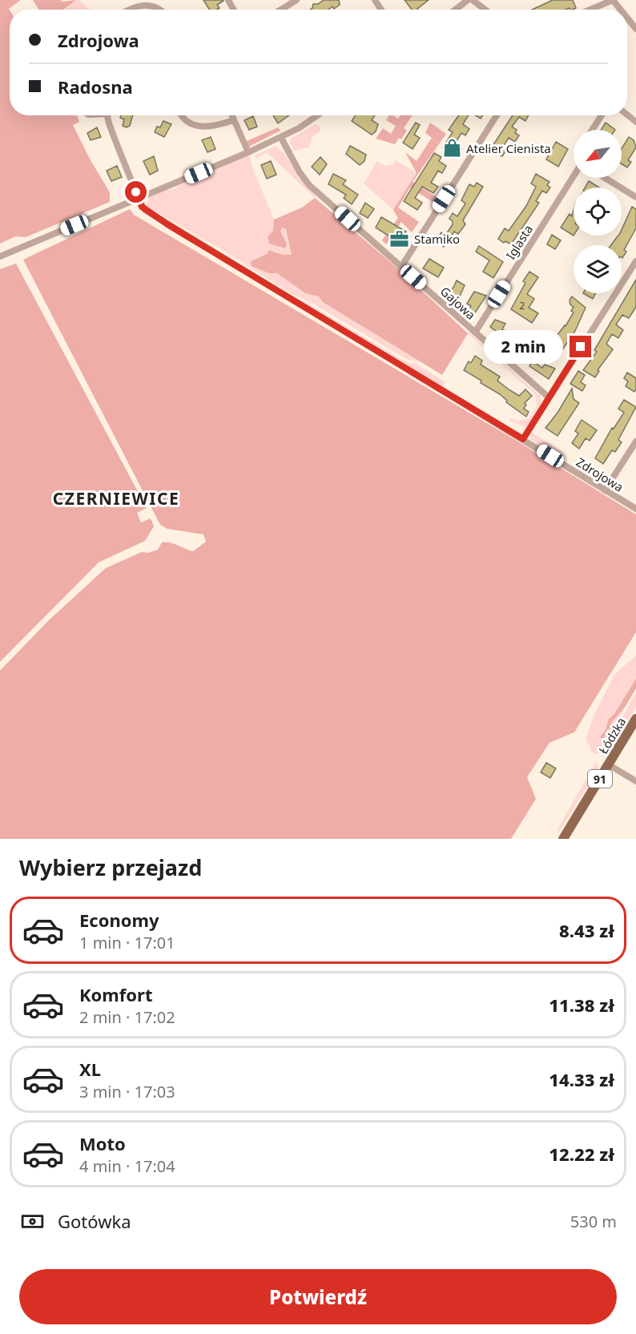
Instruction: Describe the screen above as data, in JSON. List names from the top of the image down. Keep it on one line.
{"streets":{"main road":["Łódzka","91"],"street":["Iglasta","Gajowa","Zdrojowa"]},"crossings":[["Iglasta","Gajowa"]],"districts":["CZERNIEWICE"],"places":{"shop":["Atelier Cienista"],"office":["Stamiko"]},"house_numbers":["2"],"north":"bottom left","page":{"banner":["Zdrojowa","Radosna"],"bubble":"2 min","heading":"Wybierz przejazd","list":[{"name":"Economy","note":"1 min · 17:01","value":"8.43 zł"},{"name":"Komfort","note":"2 min · 17:02","value":"11.38 zł"},{"name":"XL","note":"3 min · 17:03","value":"14.33 zł"},{"name":"Moto","note":"4 min · 17:04","value":"12.22 zł"}],"pay":["Gotówka","530 m"],"buttons":"Potwierdź"}}
